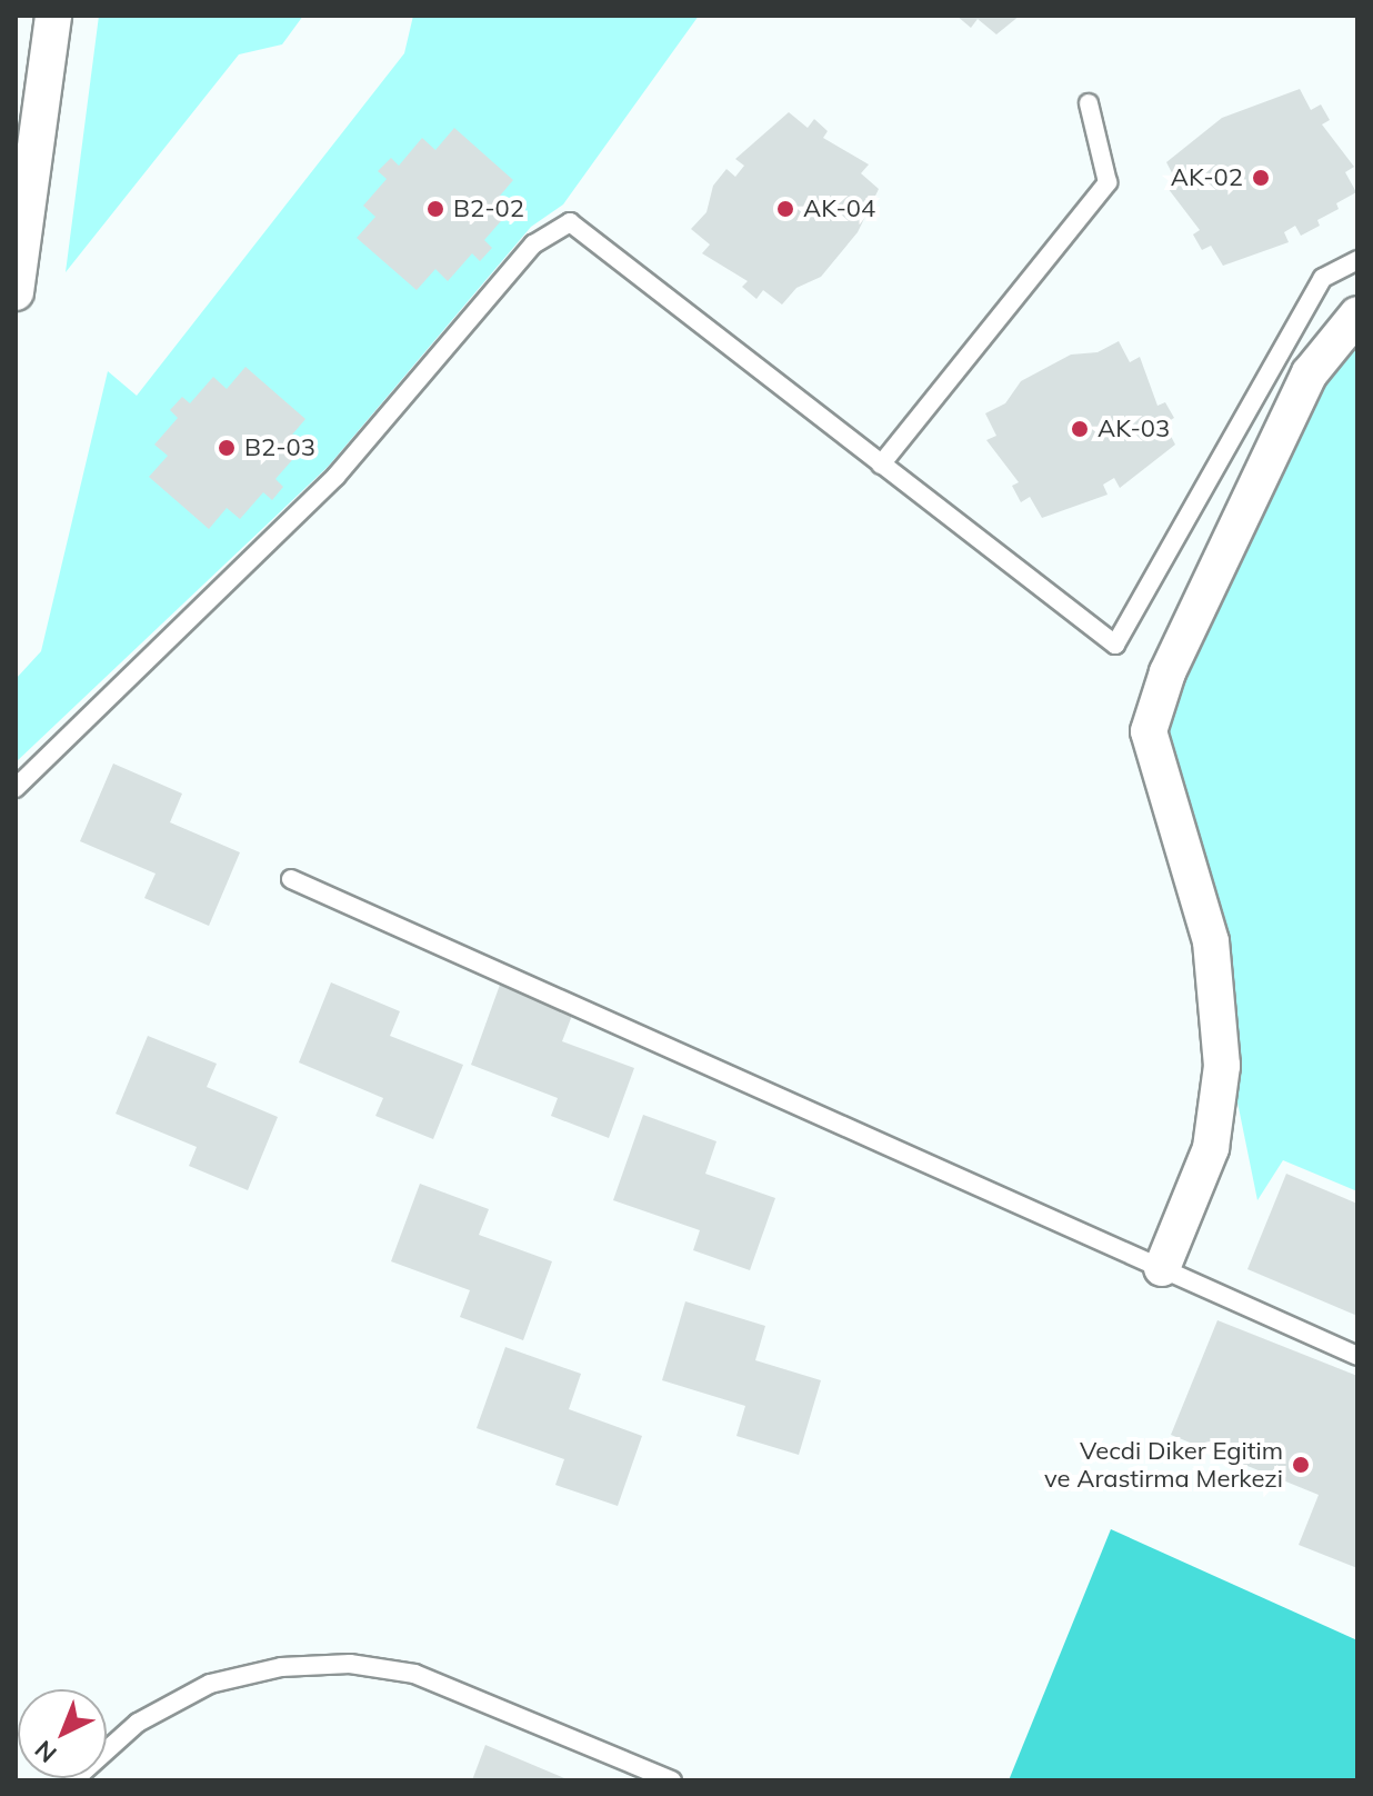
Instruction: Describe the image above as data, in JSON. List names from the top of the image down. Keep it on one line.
{"places":["AK-02","B2-02","AK-04","AK-03","B2-03","Vecdi Diker Egitim ve Arastirma Merkezi"],"north":"bottom left"}
